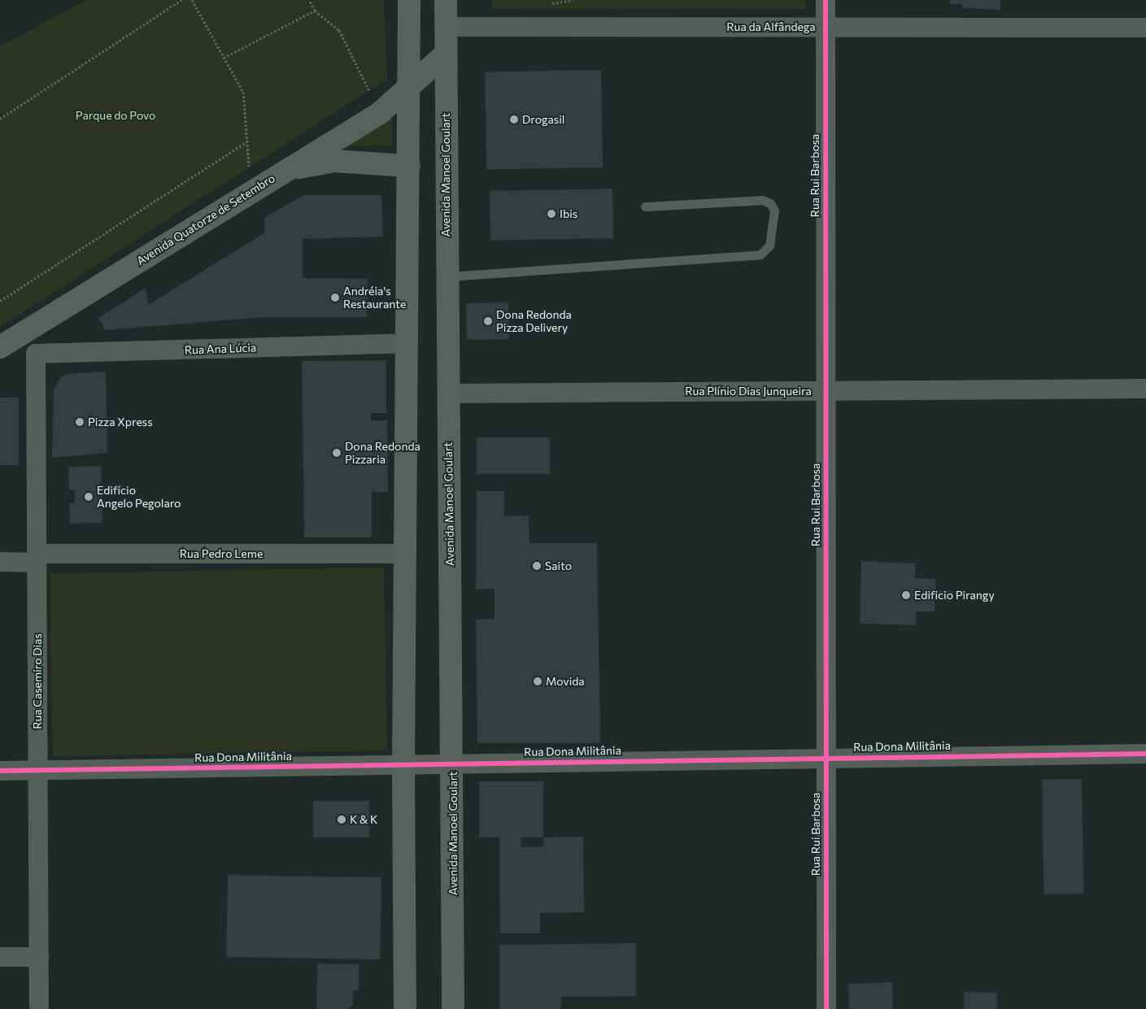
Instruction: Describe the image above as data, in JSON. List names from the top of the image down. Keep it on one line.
{"streets":{"main road":["Avenida Manoel Goulart","Avenida Quatorze de Setembro"],"street":["Rua da Alfândega","Rua Rui Barbosa","Rua Ana Lúcia","Rua Plínio Dias Junqueira","Rua Pedro Leme","Rua Casemiro Dias","Rua Dona Militânia"]},"crossings":[["Rua da Alfândega","Avenida Manoel Goulart"],["Rua da Alfândega","Rua Rui Barbosa"],["Avenida Manoel Goulart","Avenida Quatorze de Setembro"],["Avenida Manoel Goulart","Rua Plínio Dias Junqueira"],["Avenida Manoel Goulart","Rua Dona Militânia"],["Rua Rui Barbosa","Rua Plínio Dias Junqueira"],["Rua Rui Barbosa","Rua Dona Militânia"],["Rua Ana Lúcia","Rua Casemiro Dias"],["Rua Pedro Leme","Rua Casemiro Dias"],["Rua Casemiro Dias","Rua Dona Militânia"]],"parks":["Parque do Povo"],"places":["Drogasil","Ibis","Andréia's Restaurante","Dona Redonda Pizza Delivery","Pizza Xpress","Dona Redonda Pizzaria","Edifício Angelo Pegolaro","Saito","Edificio Pirangy","Movida","K & K"]}
